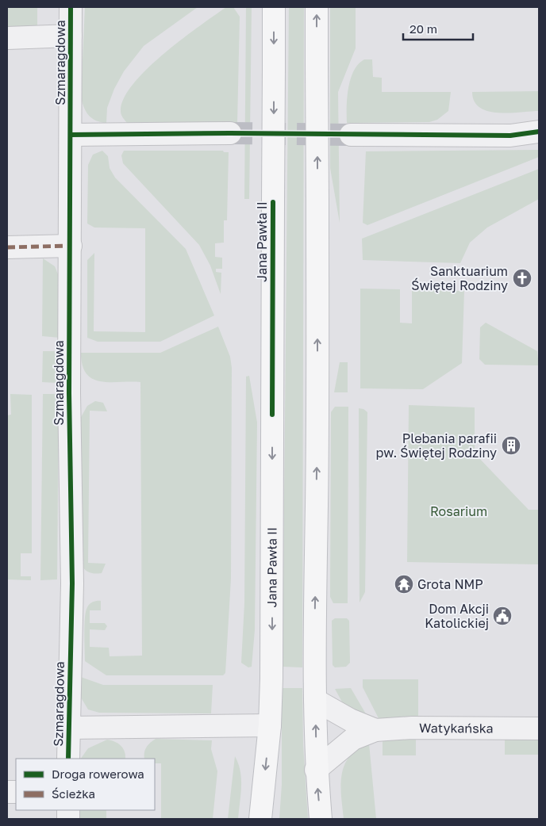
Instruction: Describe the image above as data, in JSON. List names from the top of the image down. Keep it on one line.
{"streets":{"main road":["Jana Pawła II"],"street":["Szmaragdowa","Watykańska"]},"crossings":[["Szmaragdowa","Jana Pawła II"]],"parks":["Rosarium"],"places":{"church":["Sanktuarium Świętej Rodziny"],"building":["Plebania parafii pw. Świętej Rodziny"],"temple":["Grota NMP"],"public building":["Dom Akcji Katolickiej"]},"legend":["Droga rowerowa","Ścieżka"],"scale_bar":"20 m"}
